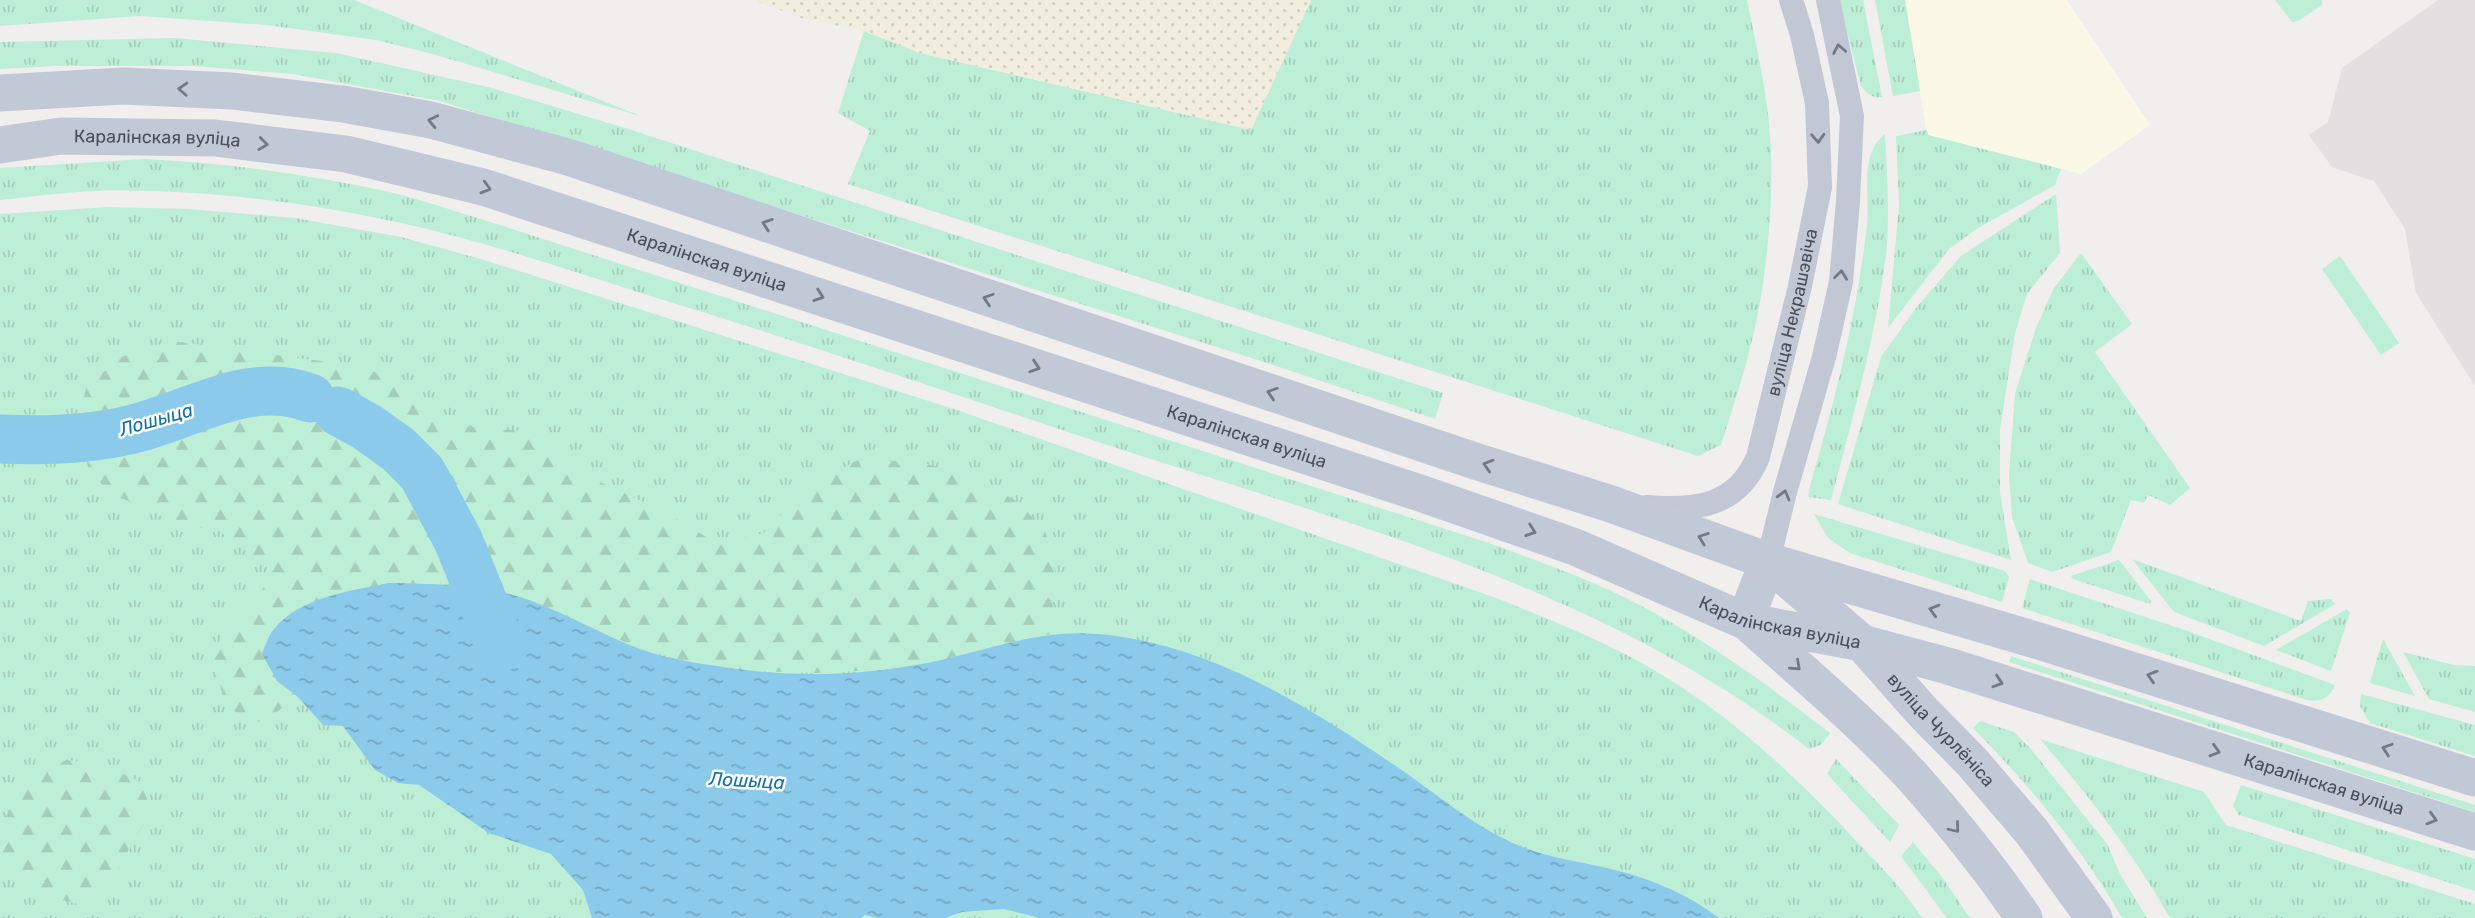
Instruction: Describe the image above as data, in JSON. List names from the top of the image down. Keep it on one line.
{"streets":{"main road":["Каралінская вуліца","вуліца Чурлёніса"],"street":["вуліца Некрашэвіча"]},"crossings":[["Каралінская вуліца","вуліца Чурлёніса"],["вуліца Некрашэвіча","вуліца Чурлёніса"]],"water":["Лошыца"]}
